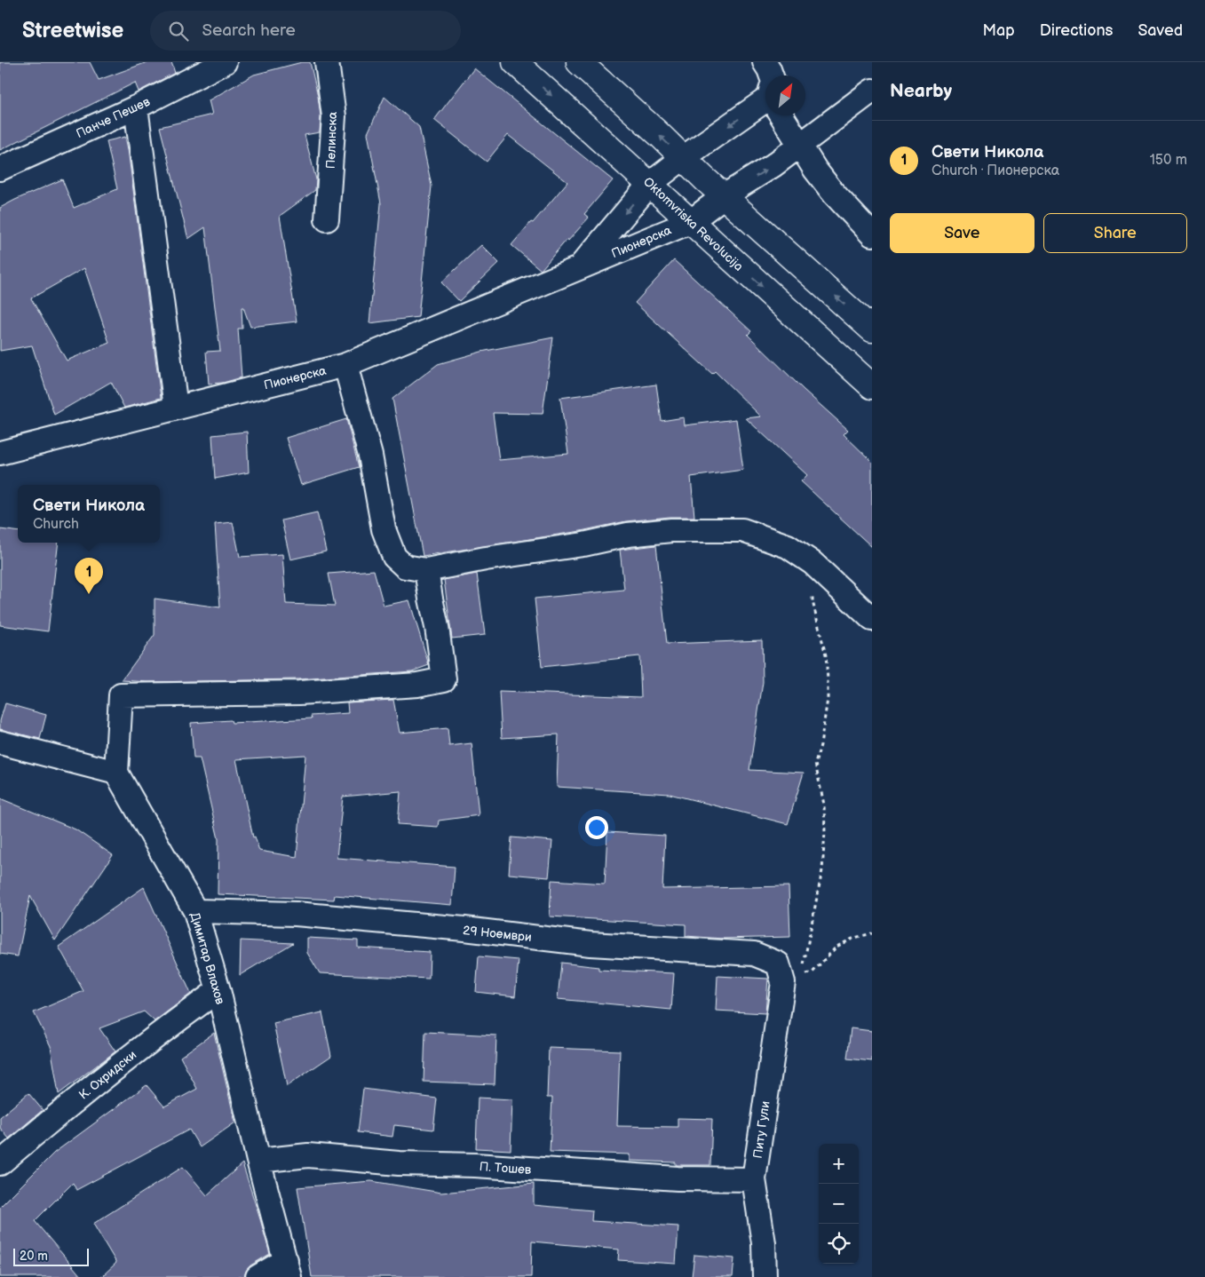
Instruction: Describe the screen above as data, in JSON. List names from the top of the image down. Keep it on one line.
{"streets":{"street":["Панче Пешев","Пелинска","Oktomvriska Revolucija","Пионерска","29 Ноември","Димитар Влахов","К. Охридски","Питу Гули","П. Тошев"]},"crossings":[["Oktomvriska Revolucija","Пионерска"],["29 Ноември","Димитар Влахов"],["29 Ноември","Питу Гули"],["Димитар Влахов","К. Охридски"],["Димитар Влахов","П. Тошев"],["Питу Гули","П. Тошев"]],"scale_bar":"20 m","north":"top right","page":{"header":"Streetwise","search":"Search here","nav":["Map","Directions","Saved"],"heading":"Nearby","list":[{"mark":"1","name":"Свети Никола","note":"Church · Пионерска","value":"150 m"}],"buttons":["Save","Share"],"popup":["Свети Никола","Church"],"pins":"1","map_buttons":["+","−"],"scale":"20 m"}}
